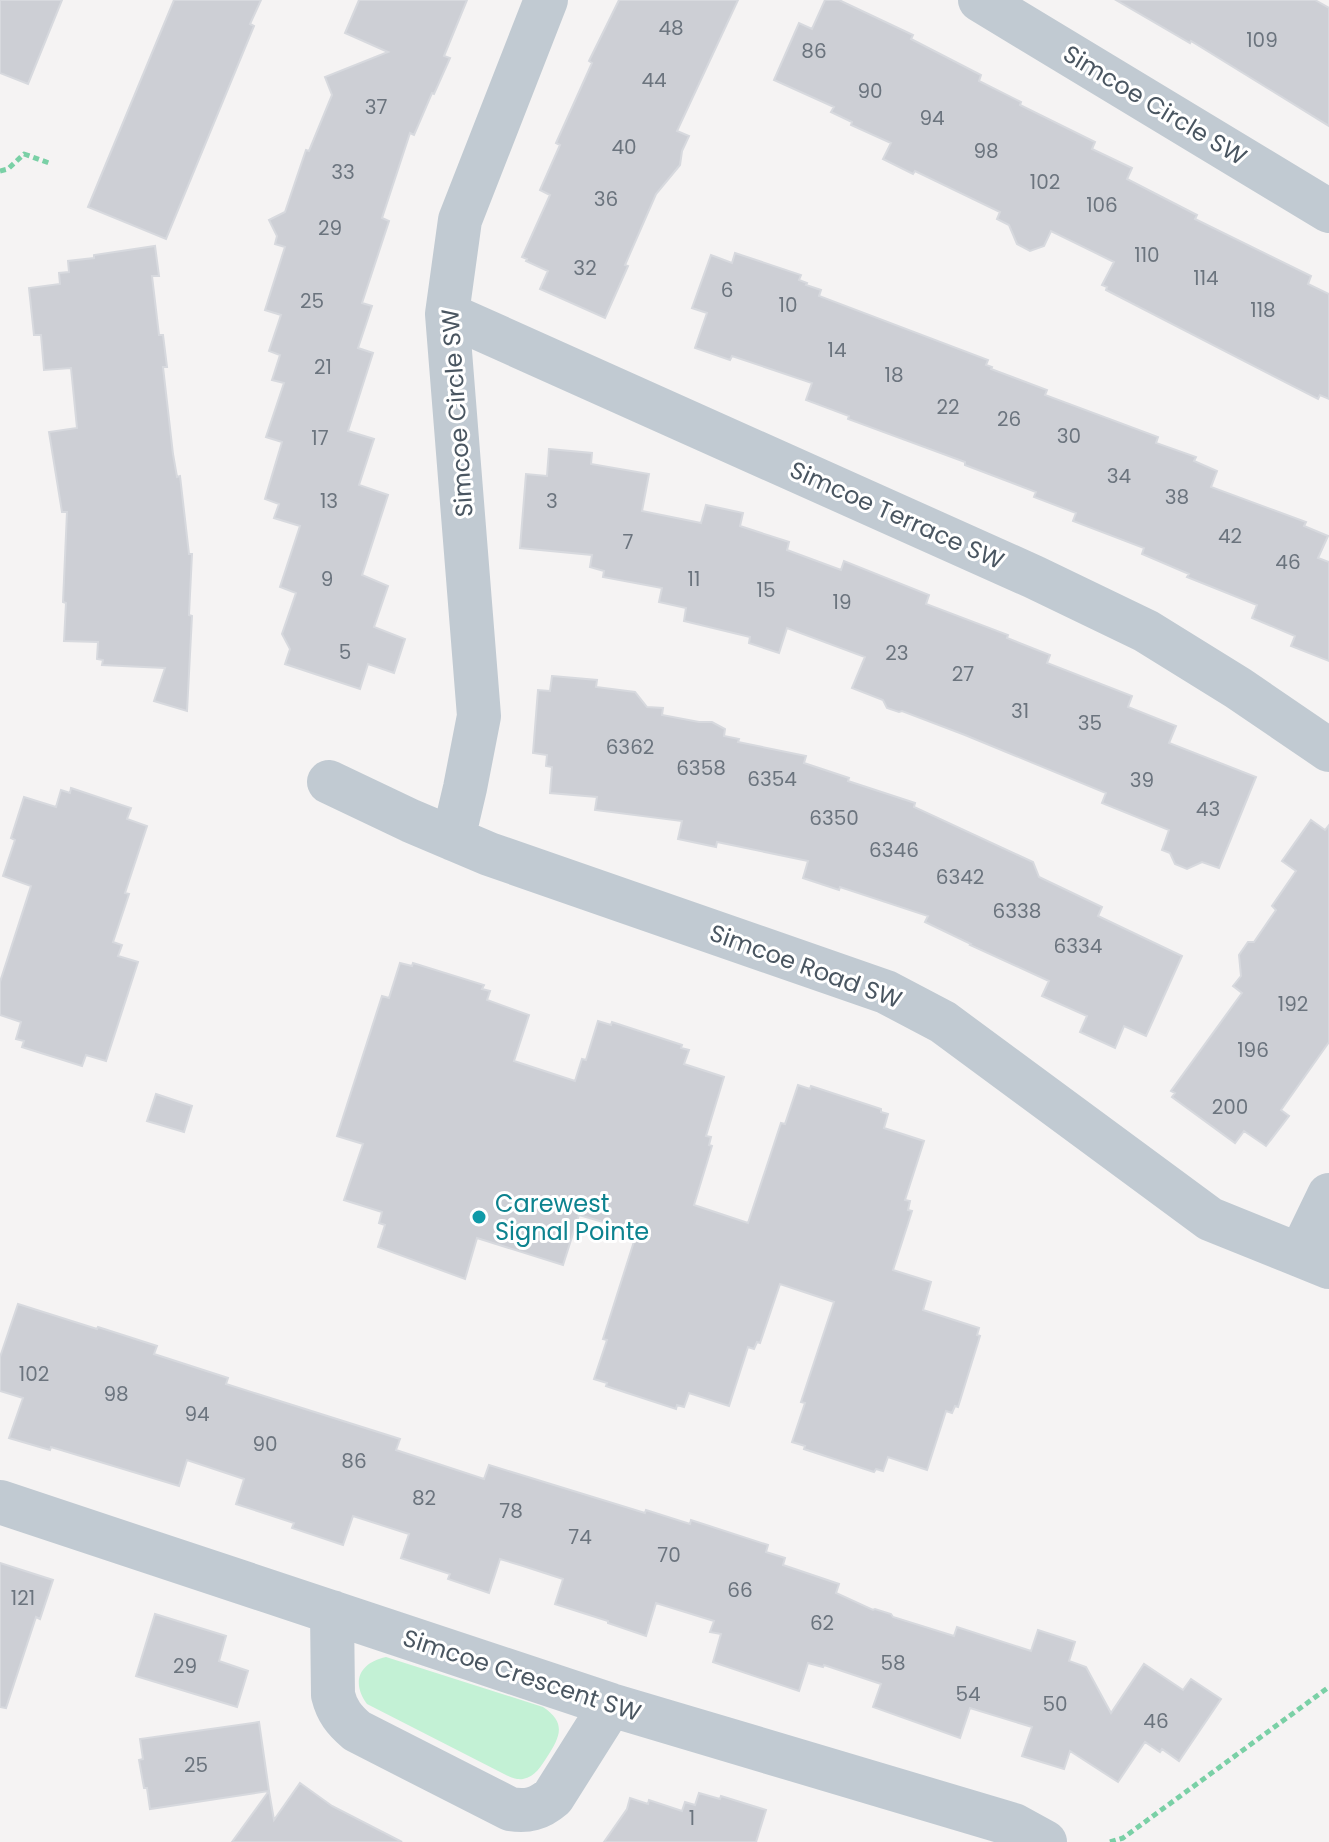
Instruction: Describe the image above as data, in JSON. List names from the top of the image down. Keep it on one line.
{"streets":{"street":["Simcoe Circle SW","Simcoe Terrace SW","Simcoe Road SW","Simcoe Crescent SW"]},"crossings":[["Simcoe Circle SW","Simcoe Terrace SW"],["Simcoe Circle SW","Simcoe Road SW"]],"places":["Carewest Signal Pointe"],"house_numbers":["48","109","86","44","90","37","94","40","98","33","102","36","106","29","110","32","114","6","25","10","118","14","21","18","22","26","30","17","34","38","13","3","42","7","46","9","11","15","19","5","23","27","31","35","6362","6358","6354","39","43","6350","6346","6342","6338","6334","192","196","200","102","98","94","90","86","82","78","74","70","66","121","62","58","29","54","50","46","25","1"]}
